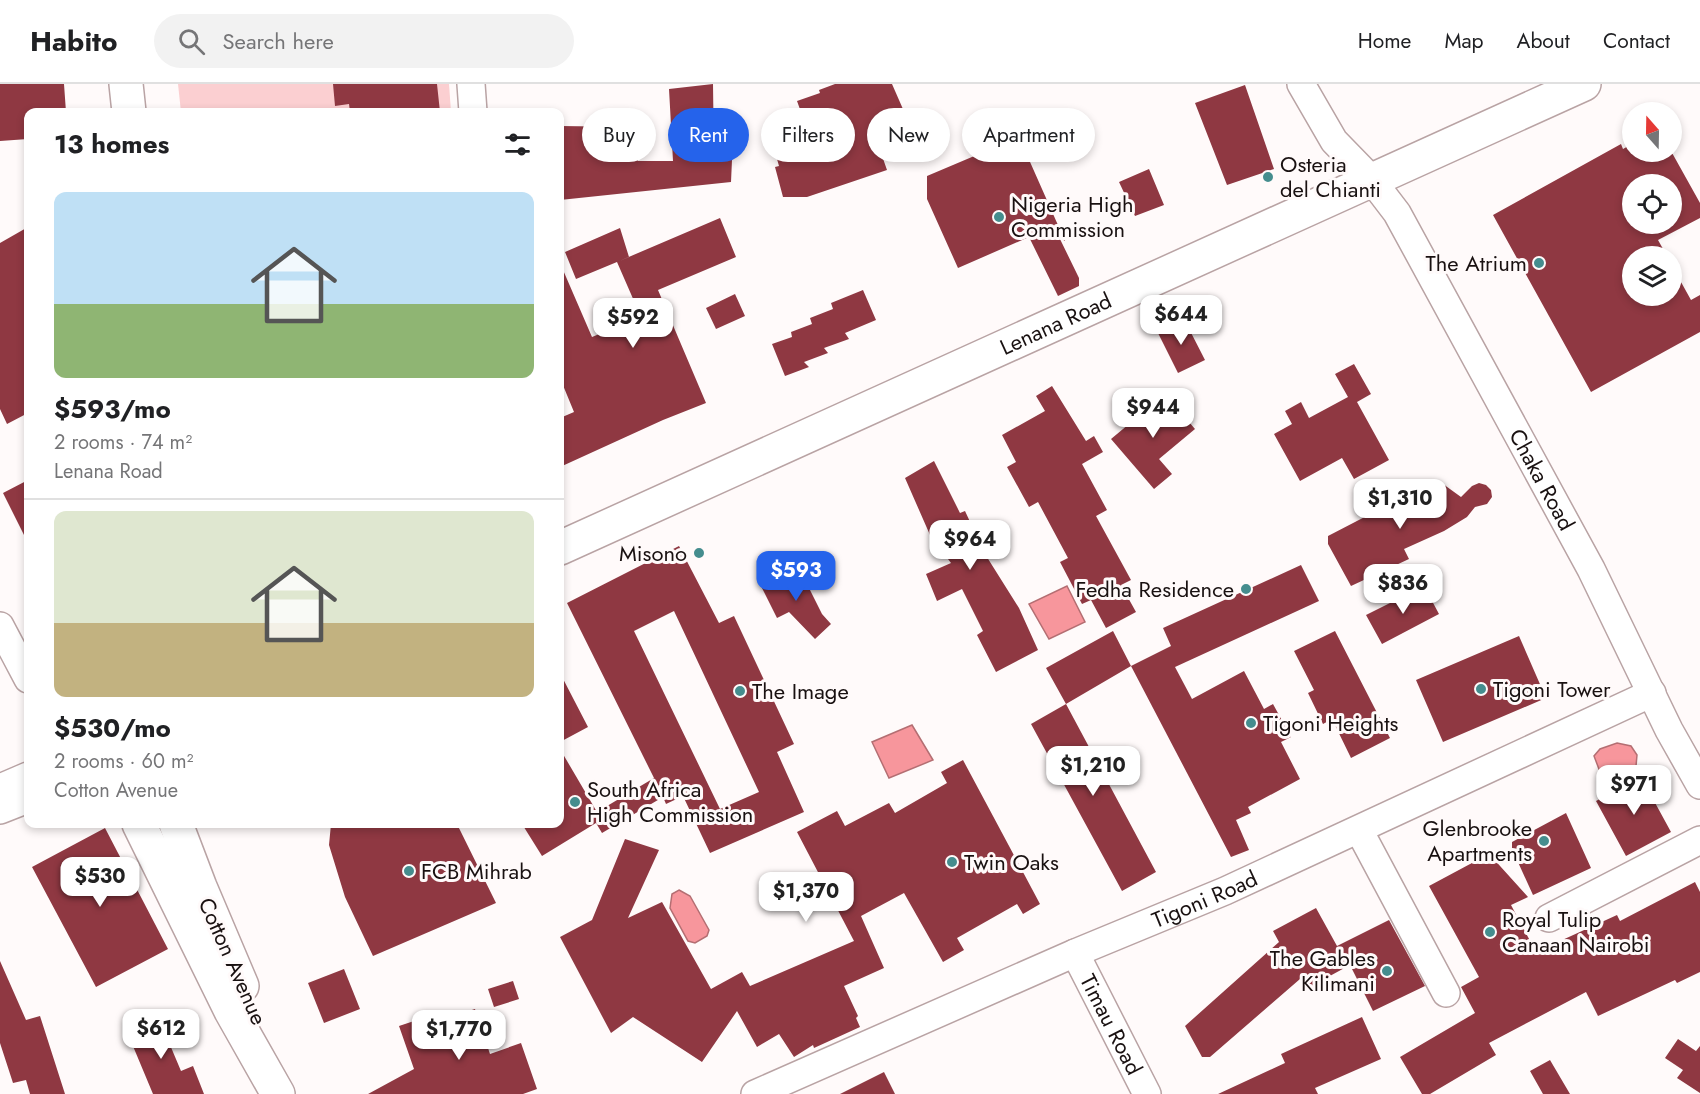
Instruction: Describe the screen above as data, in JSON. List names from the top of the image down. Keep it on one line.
{"streets":{"street":["Lenana Road","Chaka Road","Tigoni Road","Cotton Avenue","Timau Road"]},"crossings":[["Lenana Road","Chaka Road"],["Chaka Road","Tigoni Road"],["Tigoni Road","Timau Road"]],"places":["Osteria del Chianti","Nigeria High Commission","The Atrium","Misono","Fedha Residence","Tigoni Tower","The Image","Tigoni Heights","South Africa High Commission","Glenbrooke Apartments","Twin Oaks","FCB Mihrab","Royal Tulip Canaan Nairobi","The Gables Kilimani"],"north":"top","page":{"header":"Habito","search":"Search here","nav":["Home","Map","About","Contact"],"chip":["Buy","Rent","Filters","New","Apartment"],"heading":"13 homes","list":[{"name":"$593/mo","note":"2 rooms · 74 m² · Lenana Road"},{"name":"$530/mo","note":"2 rooms · 60 m² · Cotton Avenue"}],"price":["$644","$592","$944","$1,310","$964","$593","$836","$1,210","$971","$530","$1,370","$612","$1,770"]}}
